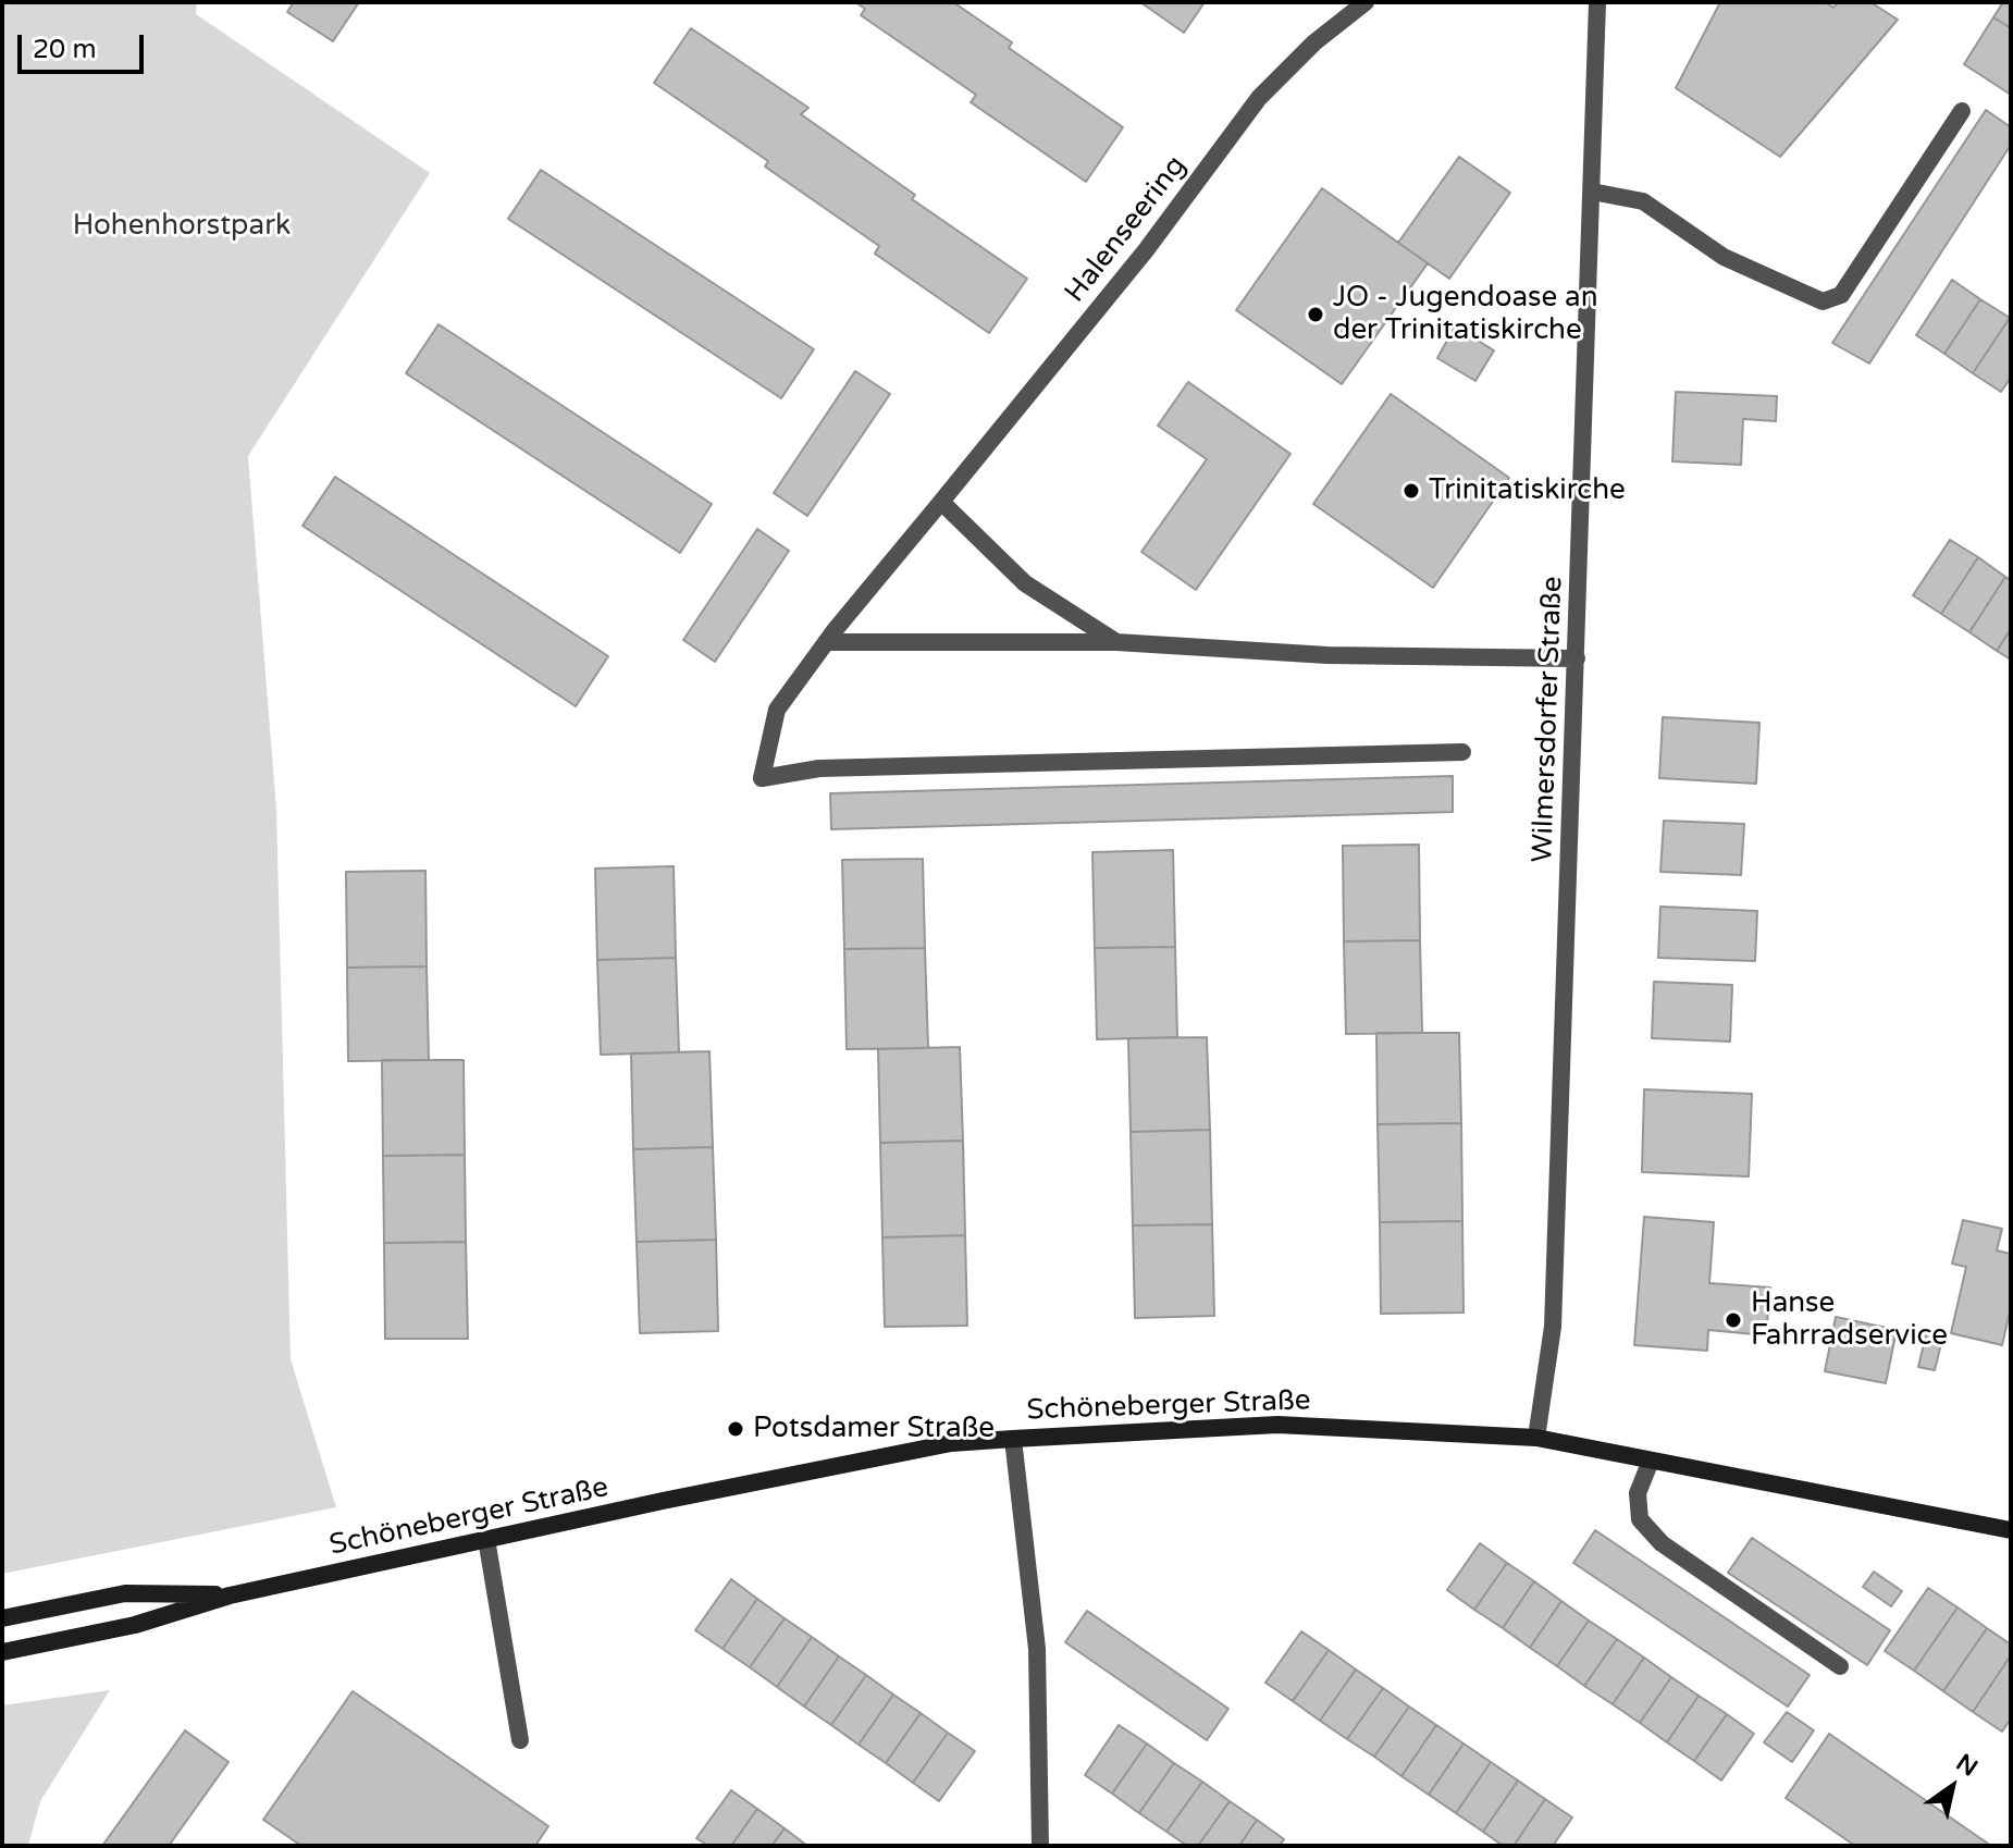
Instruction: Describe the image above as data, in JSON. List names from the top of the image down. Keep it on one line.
{"streets":{"street":["Halenseering","Wilmersdorfer Straße","Schöneberger Straße"]},"crossings":[["Wilmersdorfer Straße","Schöneberger Straße"]],"parks":["Hohenhorstpark"],"places":["JO - Jugendoase an der Trinitatiskirche","Trinitatiskirche","Hanse Fahrradservice","Potsdamer Straße"],"scale_bar":"20 m","north":"top right"}
